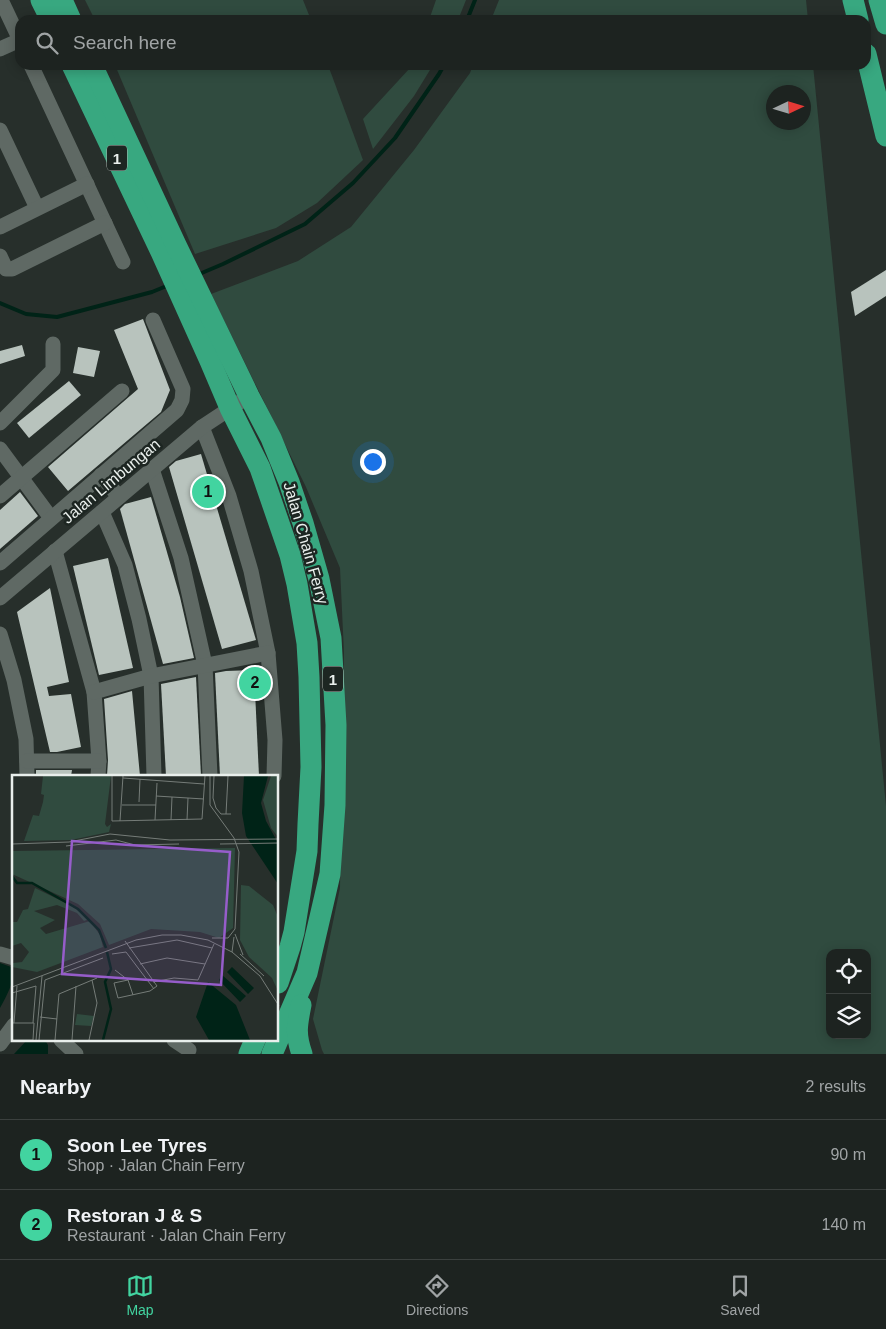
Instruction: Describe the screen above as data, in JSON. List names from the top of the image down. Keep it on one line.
{"streets":{"highway":["1","Jalan Chain Ferry"],"street":["Jalan Limbungan"]},"crossings":[["Jalan Limbungan","Jalan Chain Ferry"]],"north":"right","page":{"search":"Search here","pins":["1","2"],"heading":["Nearby","2 results"],"list":[{"mark":"1","name":"Soon Lee Tyres","note":"Shop · Jalan Chain Ferry","value":"90 m"},{"mark":"2","name":"Restoran J & S","note":"Restaurant · Jalan Chain Ferry","value":"140 m"}],"nav":["Map","Directions","Saved"]}}
